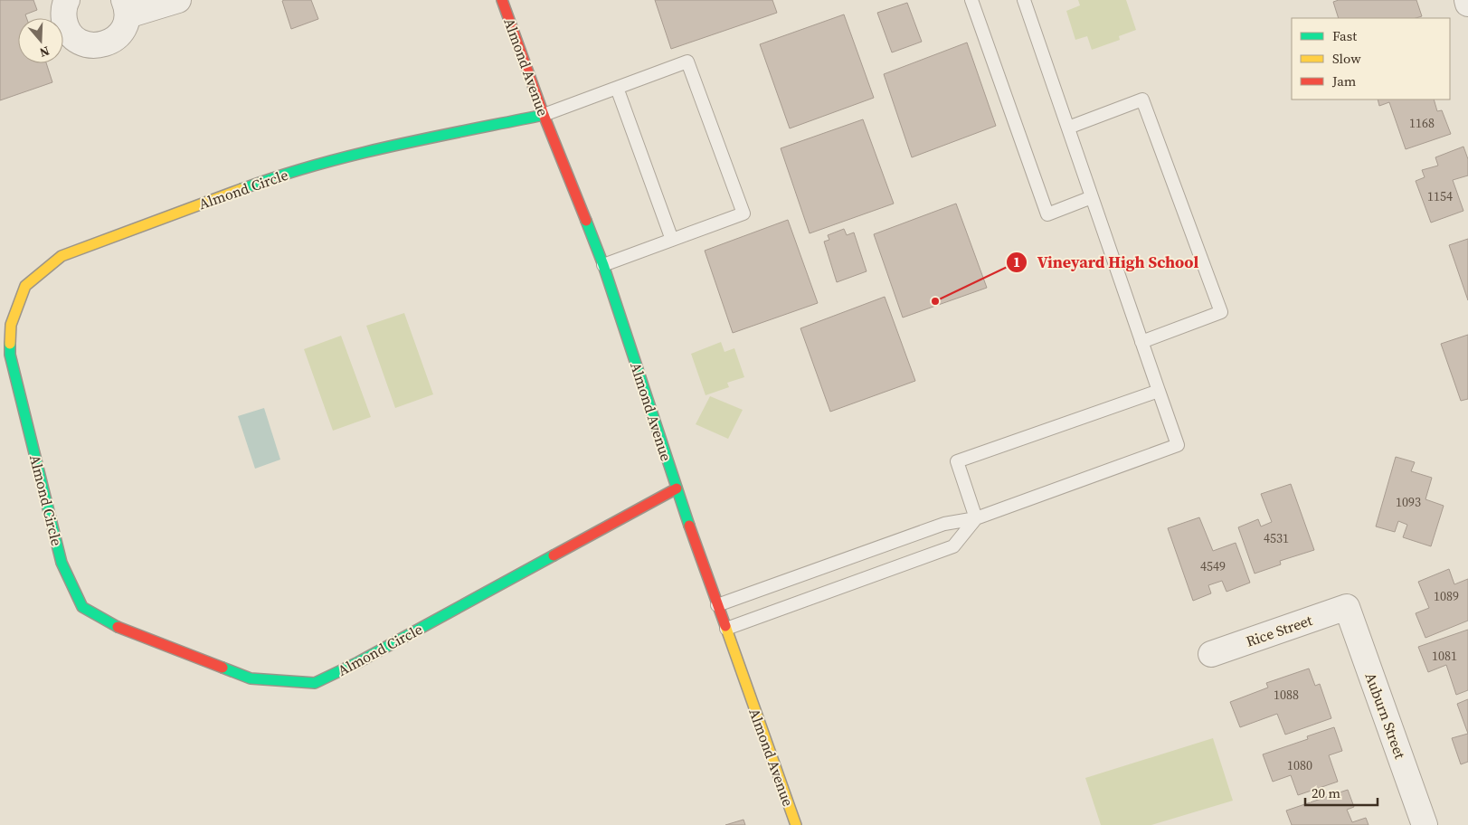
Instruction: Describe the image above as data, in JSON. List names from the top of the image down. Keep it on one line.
{"streets":{"street":["Almond Avenue","Almond Circle","Rice Street","Auburn Street"]},"crossings":[["Almond Avenue","Almond Circle"],["Rice Street","Auburn Street"]],"places":["Vineyard High School"],"house_numbers":["1168","1154","1093","4531","4549","1089","1081","1088","1080"],"legend":["Fast","Slow","Jam"],"scale_bar":"20 m","north":"bottom"}
